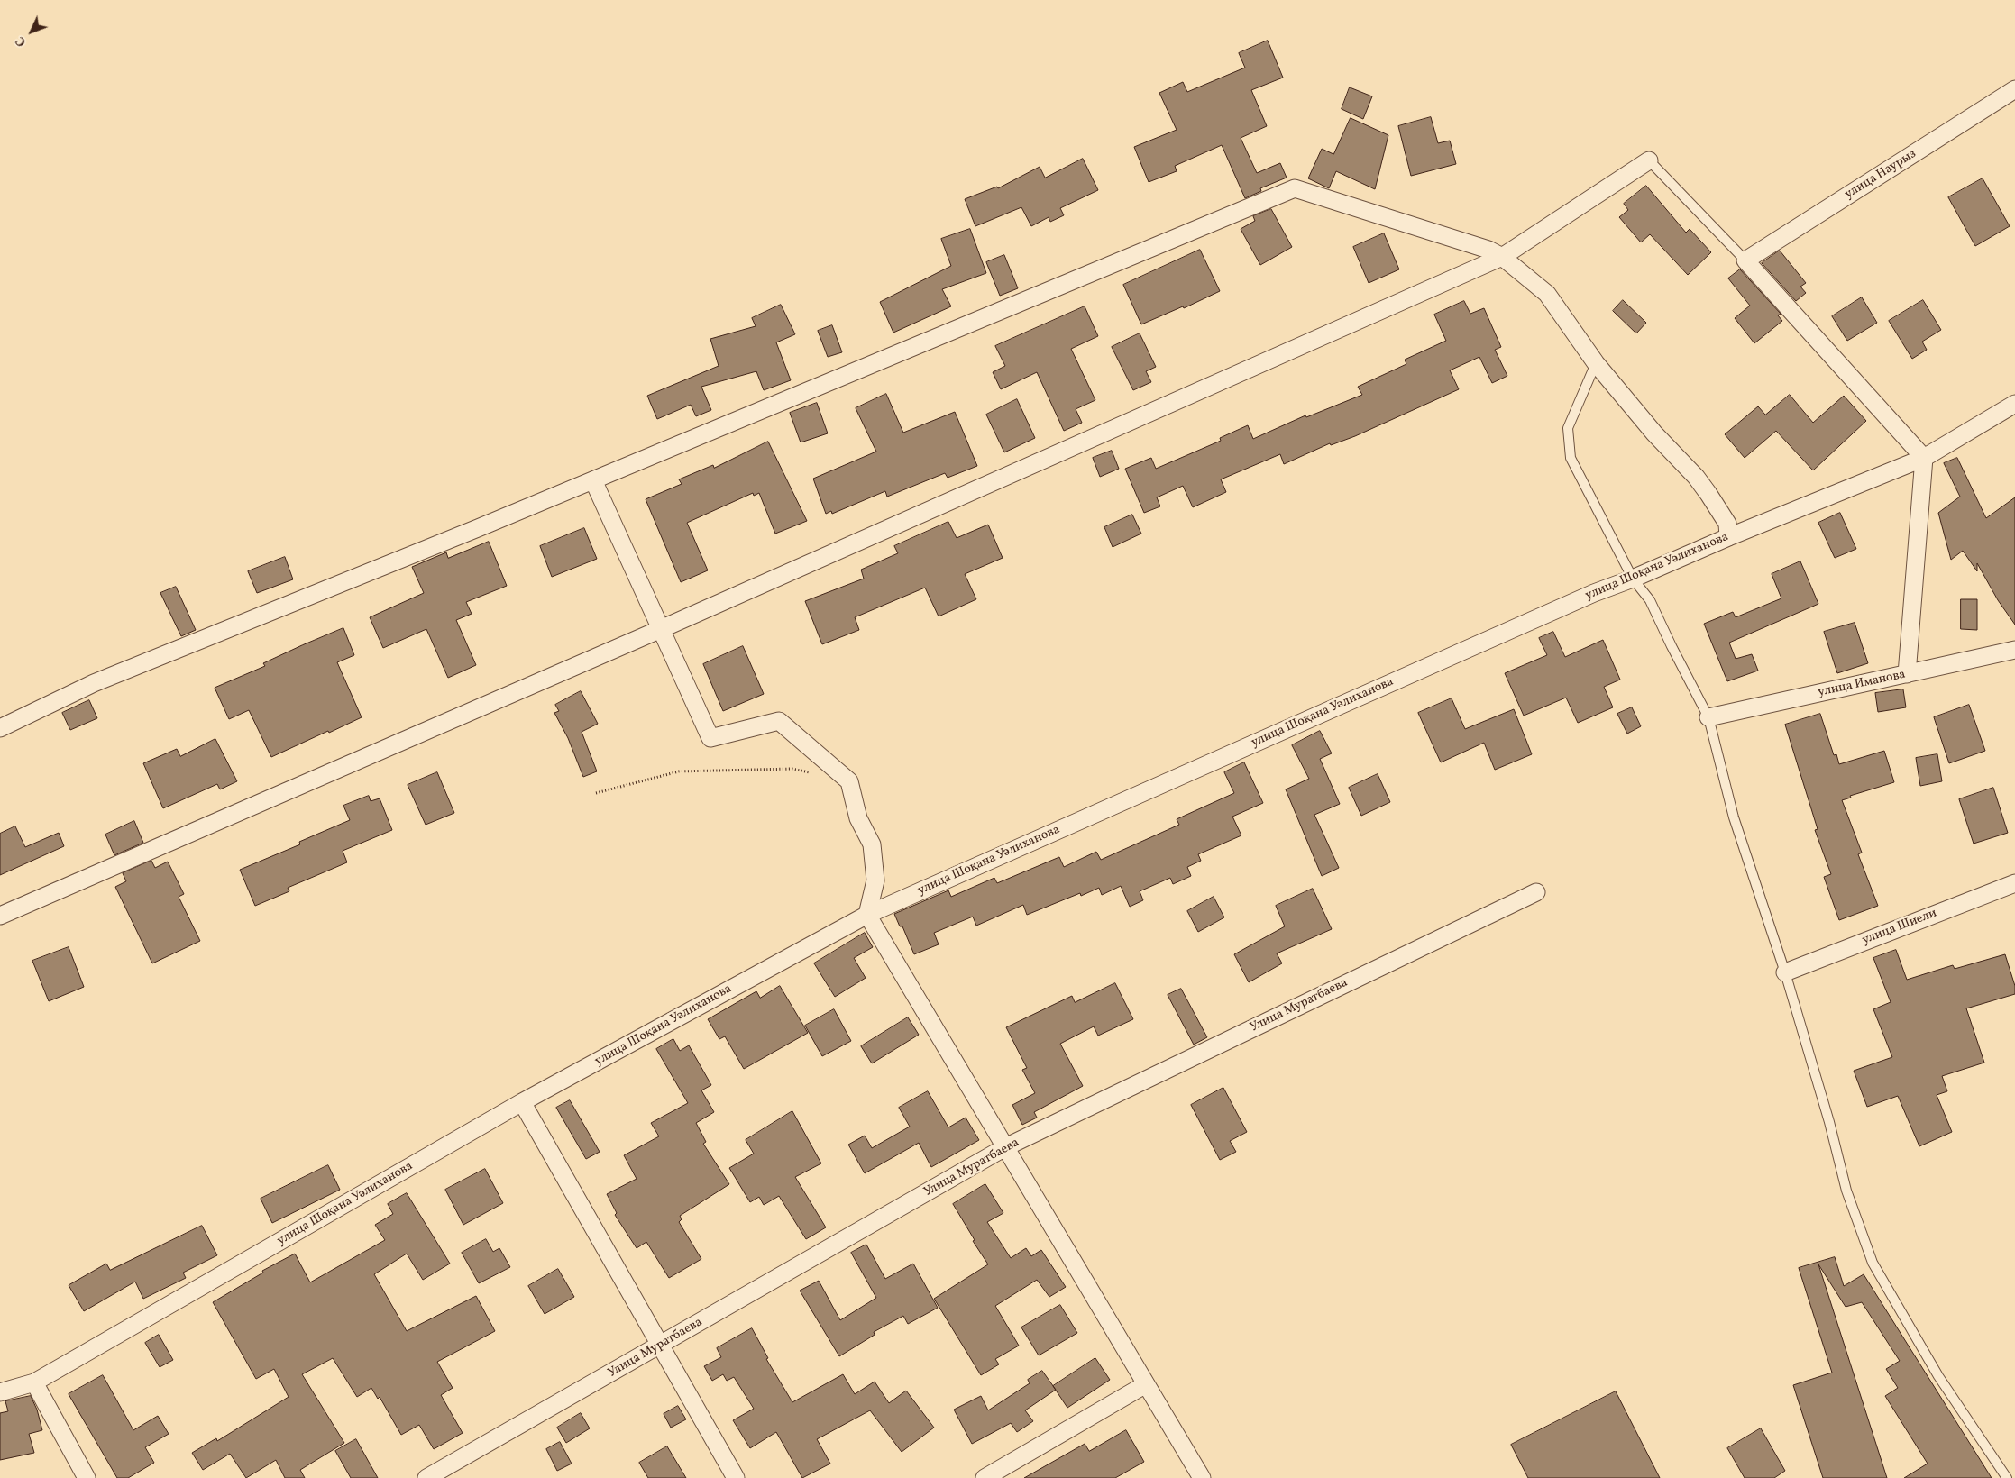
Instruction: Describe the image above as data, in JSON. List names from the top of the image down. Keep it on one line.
{"streets":{"street":["улица Наурыз","улица Шоқана Уәлиханова","улица Иманова","улица Шиели","Улица Муратбаева"]},"north":"bottom left"}
